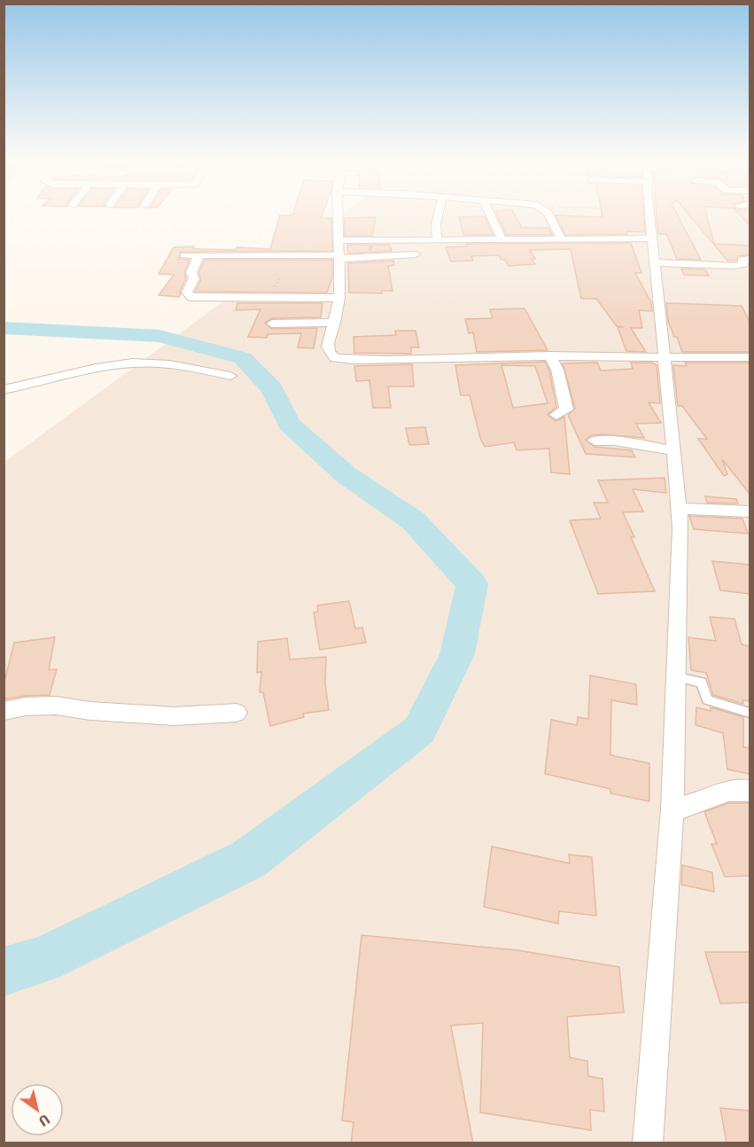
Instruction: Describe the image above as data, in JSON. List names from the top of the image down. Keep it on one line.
{"north":"bottom right"}
